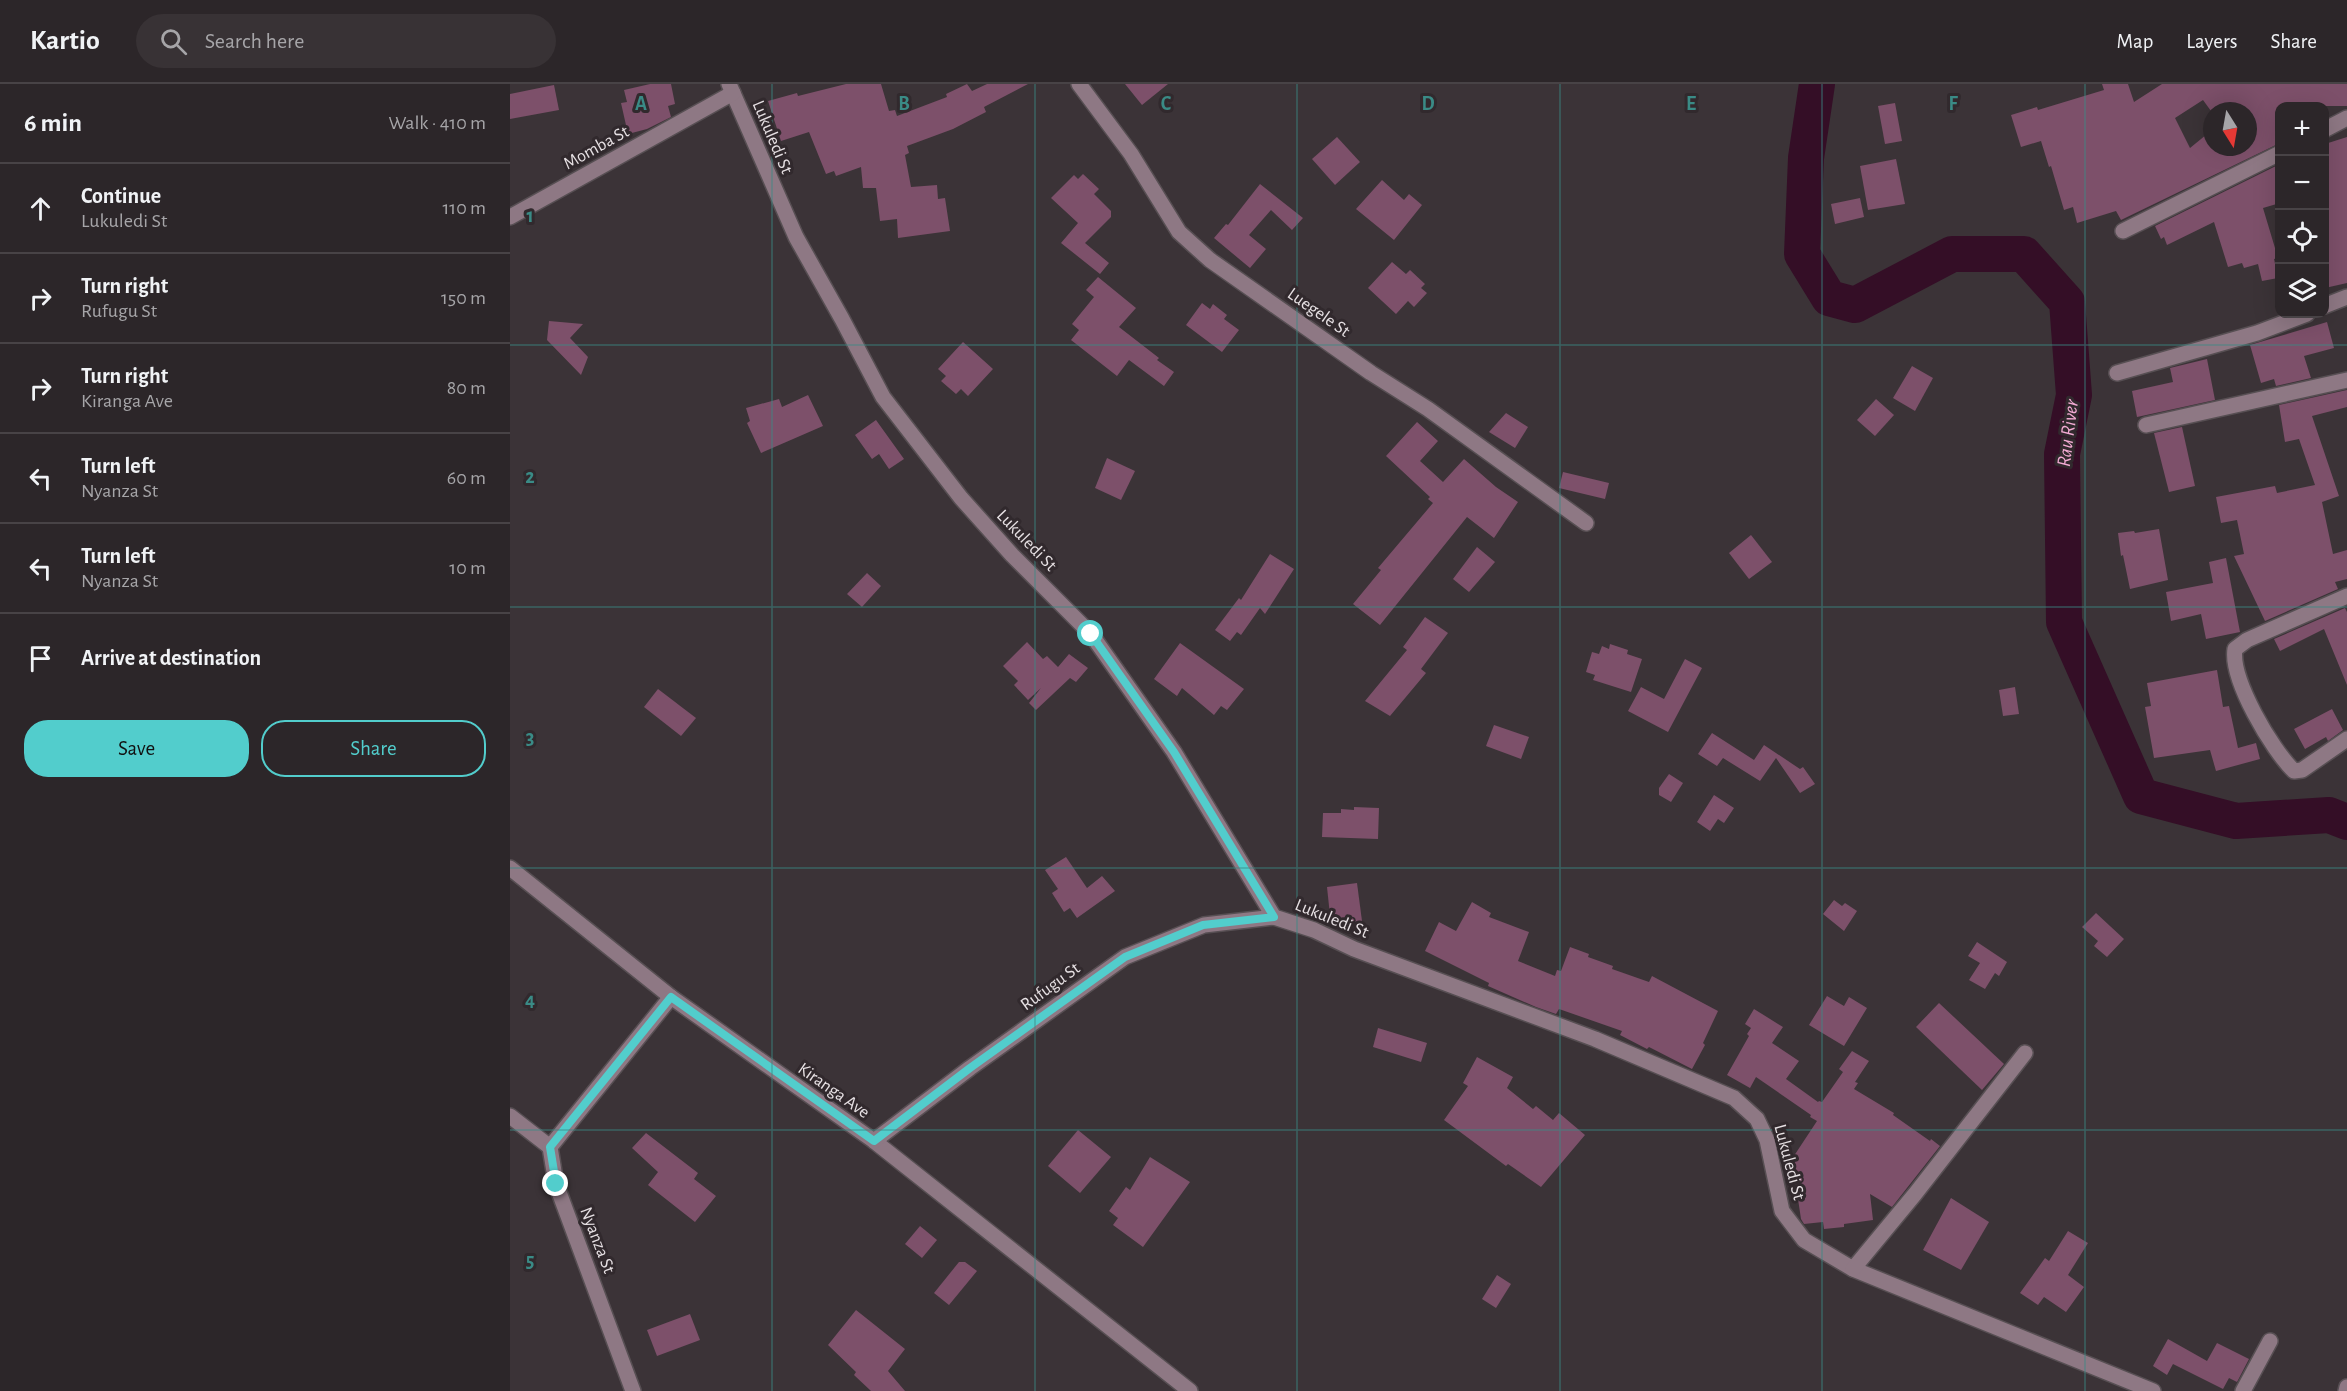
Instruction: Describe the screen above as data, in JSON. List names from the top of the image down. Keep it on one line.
{"streets":{"street":["Lukuledi St","Momba St","Luegele St","Rufugu St","Kiranga Ave","Nyanza St"]},"crossings":[["Lukuledi St","Momba St"],["Lukuledi St","Rufugu St"],["Rufugu St","Kiranga Ave"]],"water":["Rau River"],"north":"bottom","page":{"header":"Kartio","search":"Search here","nav":["Map","Layers","Share"],"heading":["6 min","Walk · 410 m"],"map_buttons":["+","−"],"list":[["Continue","Lukuledi St","110 m"],["Turn right","Rufugu St","150 m"],["Turn right","Kiranga Ave","80 m"],["Turn left","Nyanza St","60 m"],["Turn left","Nyanza St","10 m"],"Arrive at destination"],"buttons":["Save","Share"]},"grid":{"columns":["A","B","C","D","E","F"],"rows":["1","2","3","4","5"]}}
